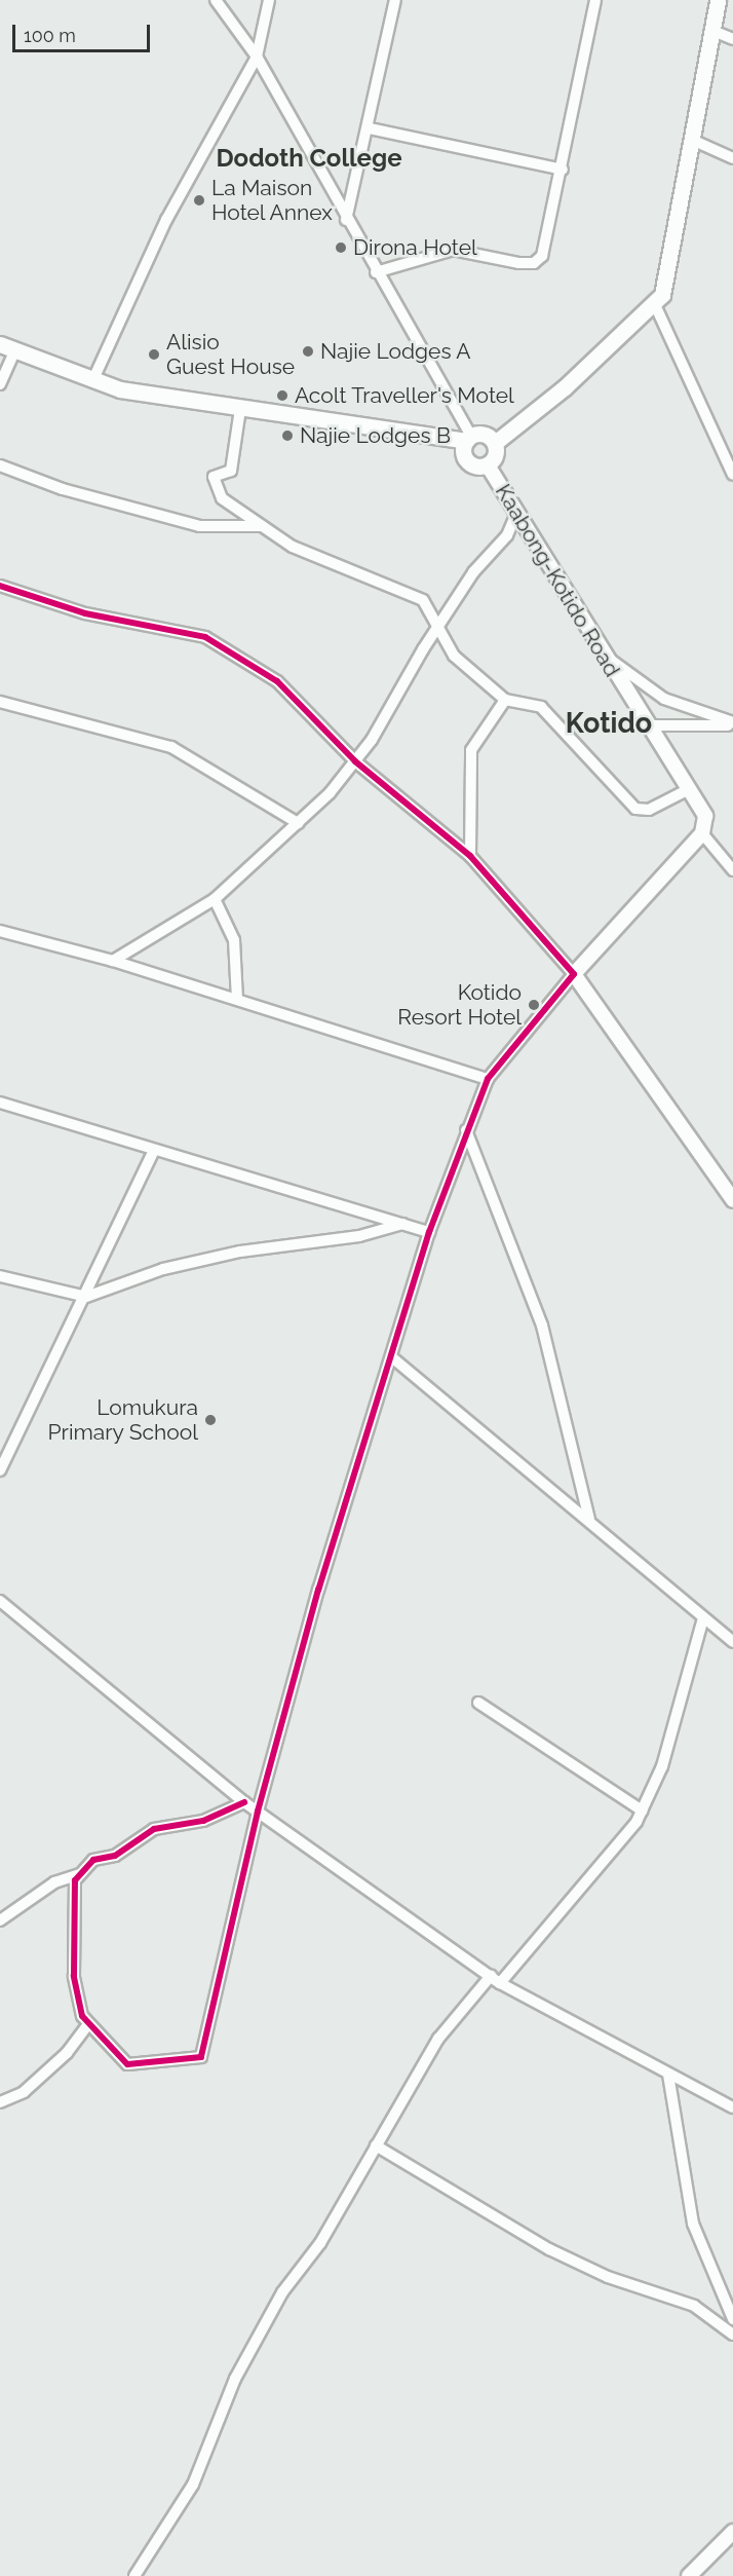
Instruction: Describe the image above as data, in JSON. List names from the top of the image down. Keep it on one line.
{"streets":{"street":["Kaabong-Kotido Road"]},"districts":["Dodoth College","Kotido"],"places":["La Maison Hotel Annex","Dirona Hotel","Najie Lodges A","Alisio Guest House","Acolt Traveller's Motel","Najie Lodges B","Kotido Resort Hotel","Lomukura Primary School"],"scale_bar":"100 m"}
